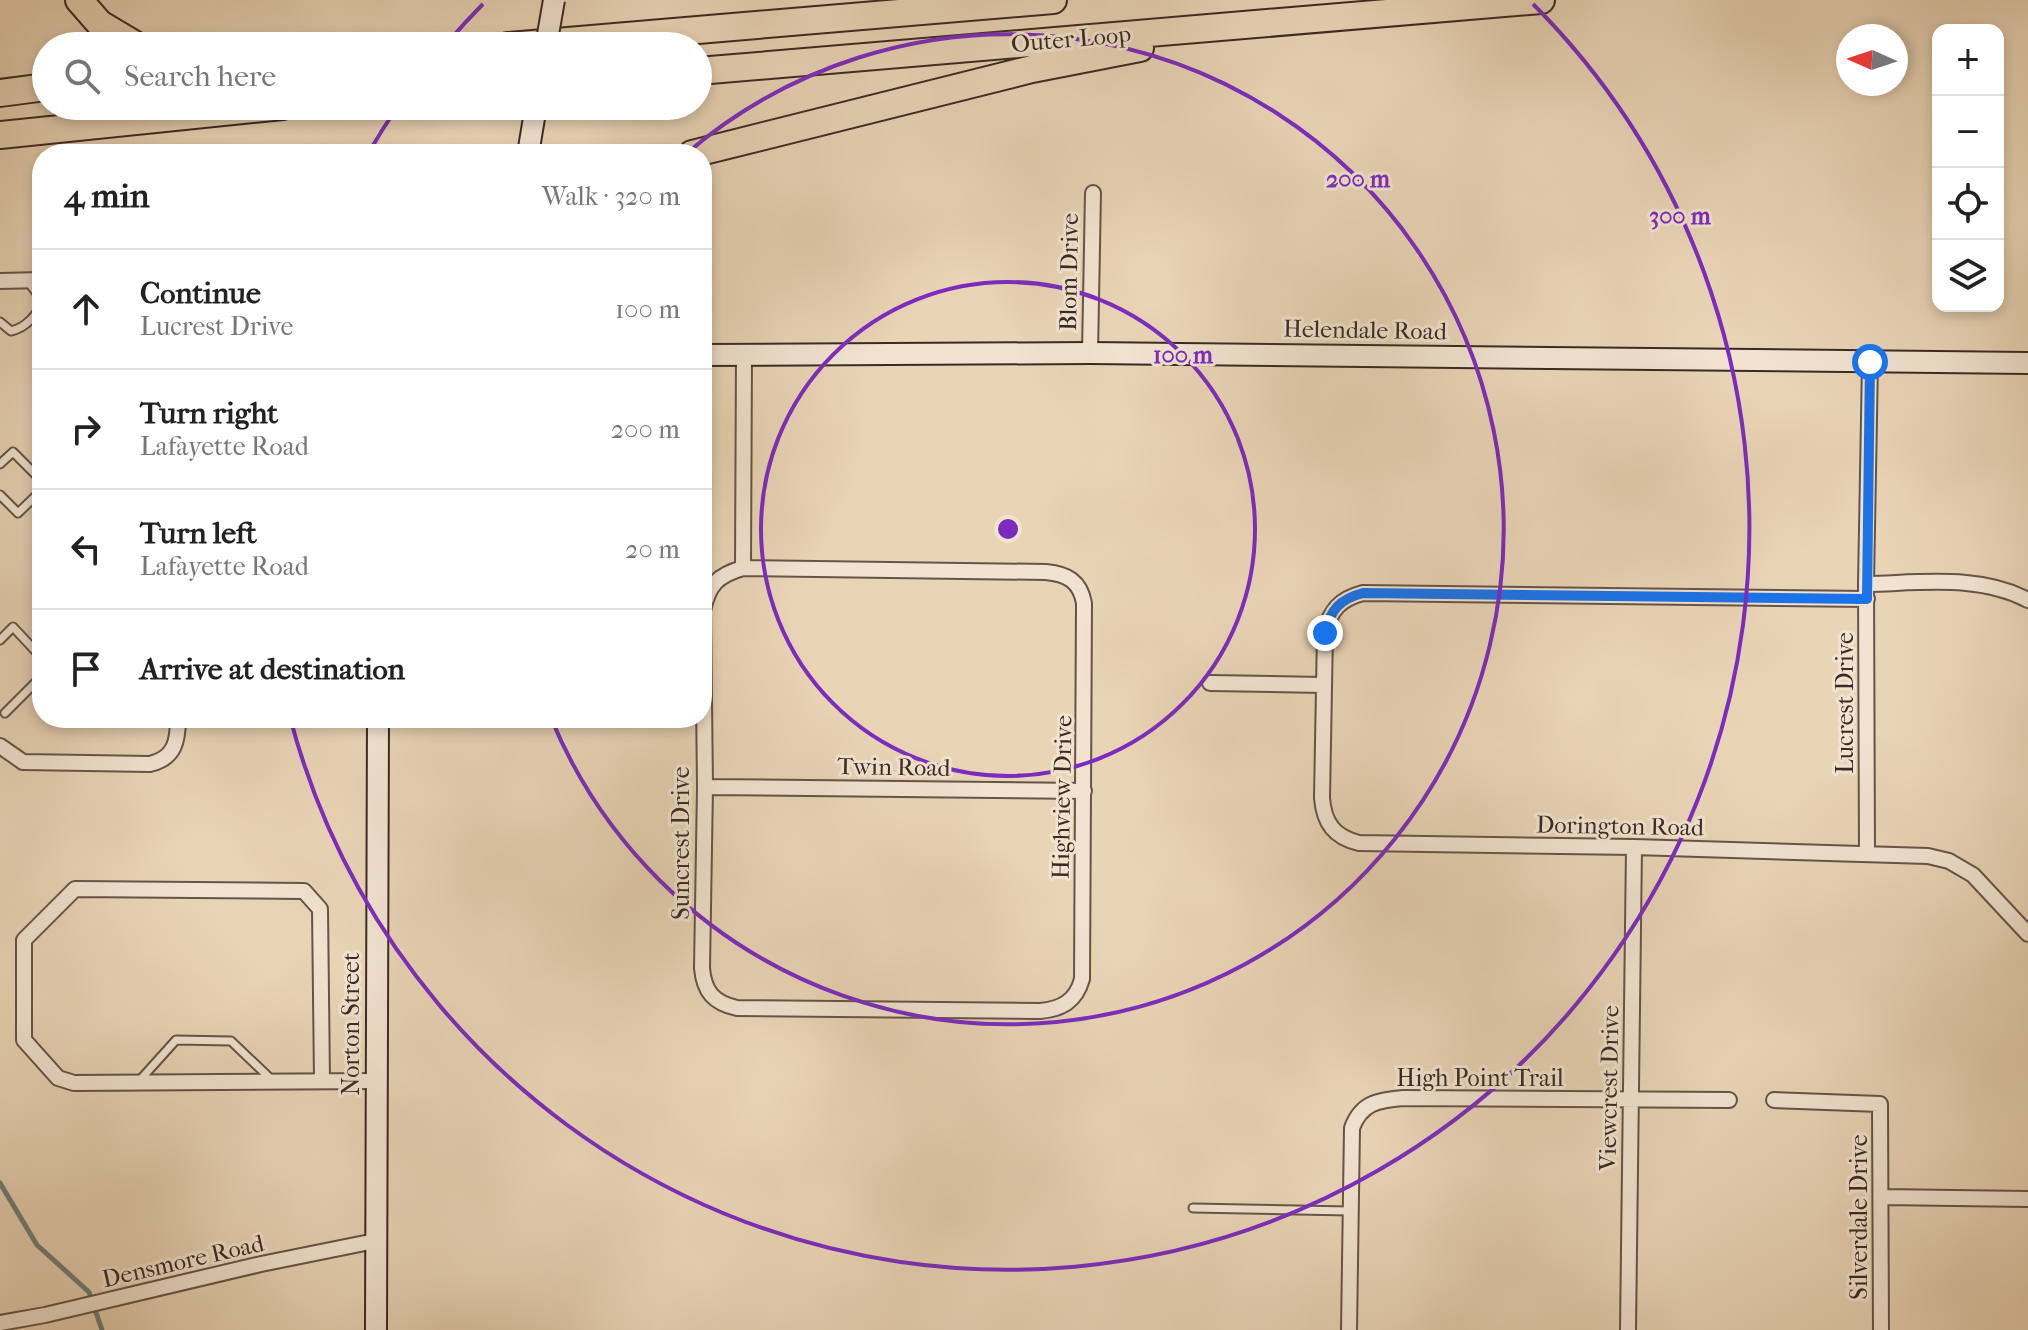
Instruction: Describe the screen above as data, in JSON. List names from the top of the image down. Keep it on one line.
{"streets":{"highway":["Outer Loop"],"street":["Blom Drive","Helendale Road","Lucrest Drive","Twin Road","Highview Drive","Dorington Road","Suncrest Drive","Norton Street","High Point Trail","Viewcrest Drive","Silverdale Drive","Densmore Road"]},"crossings":[["Blom Drive","Helendale Road"],["Helendale Road","Lucrest Drive"],["Lucrest Drive","Dorington Road"],["Twin Road","Highview Drive"],["Twin Road","Suncrest Drive"],["Highview Drive","Suncrest Drive"],["Dorington Road","Viewcrest Drive"],["Norton Street","Densmore Road"],["High Point Trail","Viewcrest Drive"]],"north":"left","page":{"map_buttons":["+","−"],"search":"Search here","heading":["4 min","Walk · 320 m"],"list":[["Continue","Lucrest Drive","100 m"],["Turn right","Lafayette Road","200 m"],["Turn left","Lafayette Road","20 m"],"Arrive at destination"]},"rings":["200 m","300 m","100 m"]}
